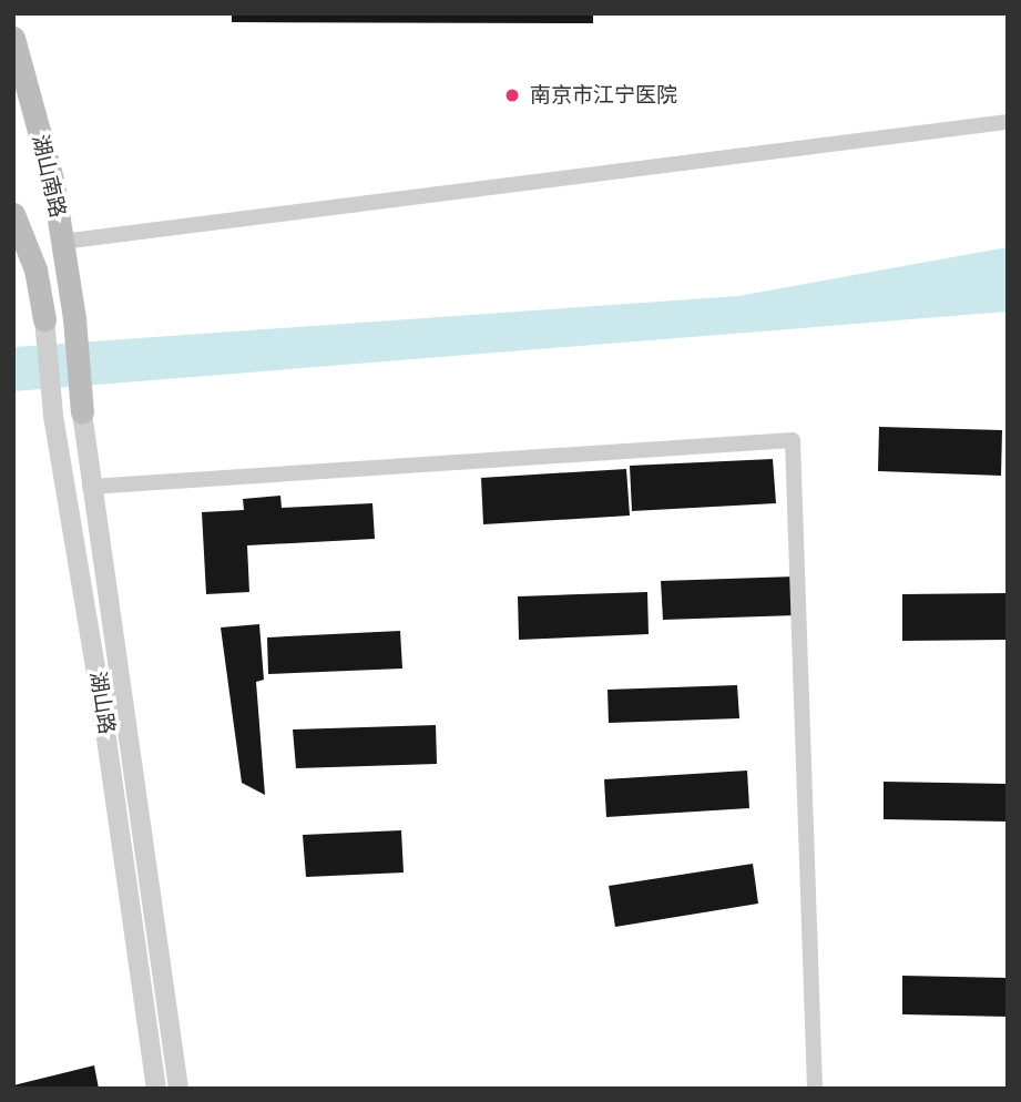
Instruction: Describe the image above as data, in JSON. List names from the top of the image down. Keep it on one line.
{"streets":{"main road":["湖山南路","湖山路"]},"crossings":[["湖山南路","湖山路"]],"places":["南京市江宁医院"]}
